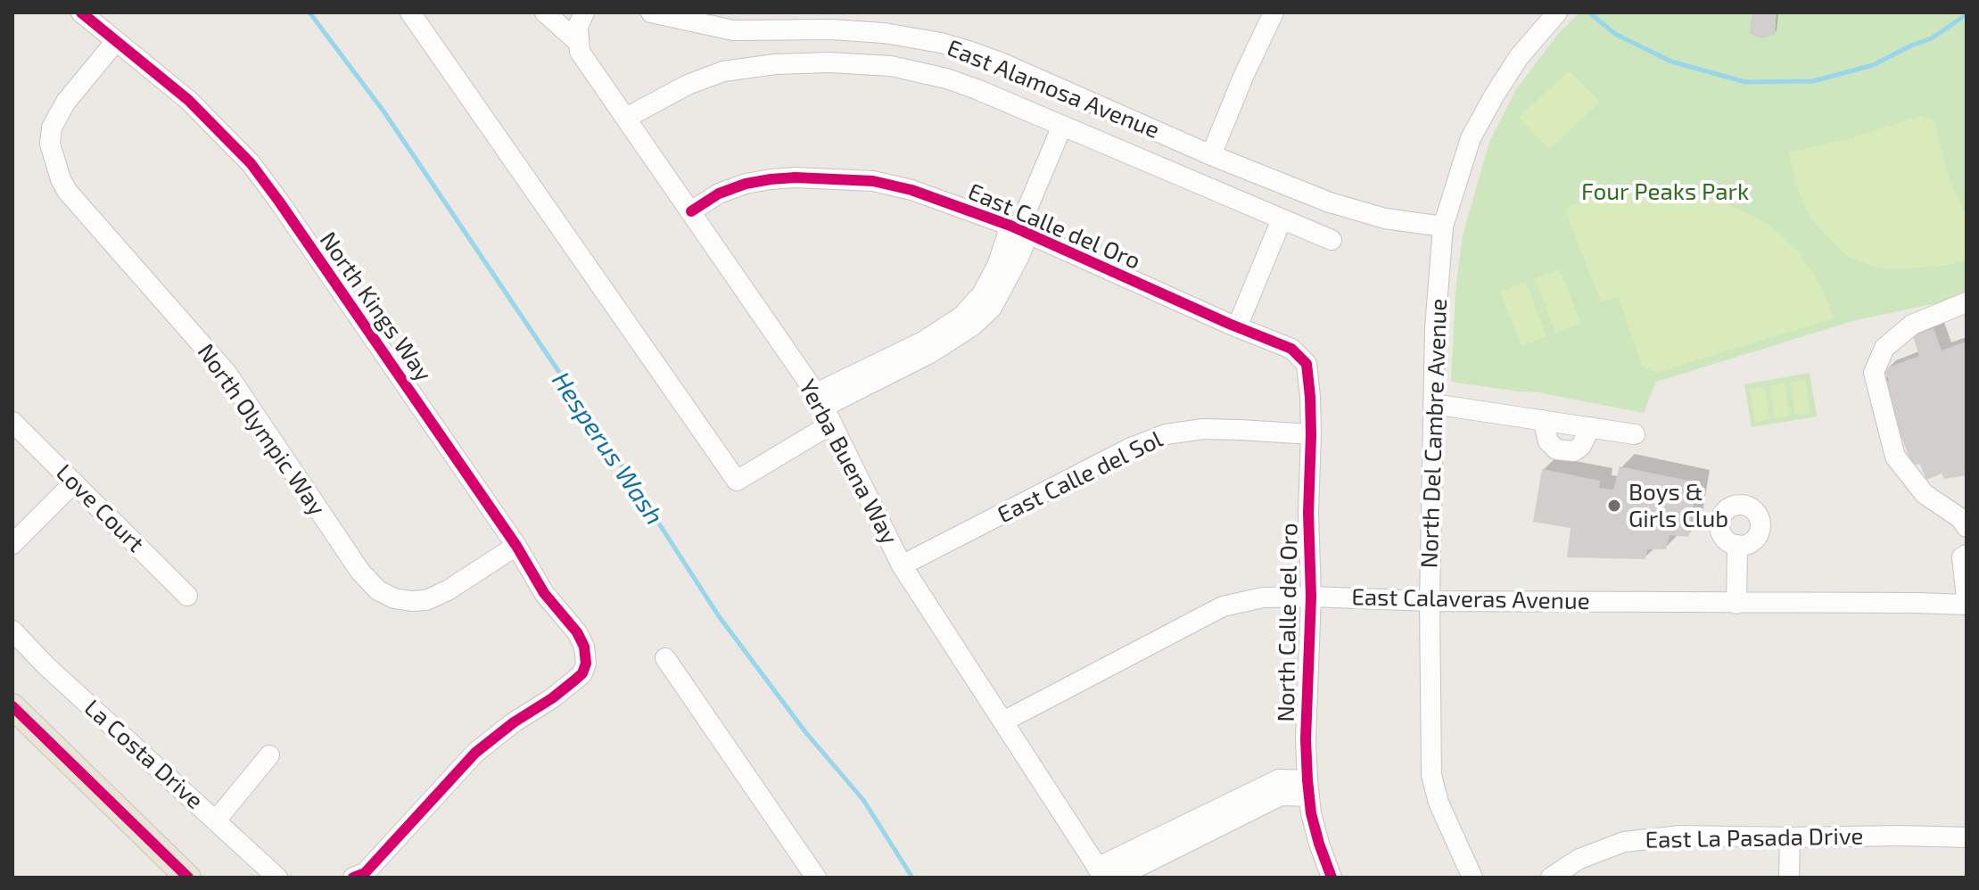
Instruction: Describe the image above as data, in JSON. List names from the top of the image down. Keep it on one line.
{"streets":{"street":["East Alamosa Avenue","East Calle del Oro","North Kings Way","North Olympic Way","North Del Cambre Avenue","Yerba Buena Way","East Calle del Sol","Love Court","East Calaveras Avenue","North Calle del Oro","La Costa Drive","East La Pasada Drive"]},"crossings":[["East Alamosa Avenue","North Del Cambre Avenue"],["East Calle del Oro","Yerba Buena Way"],["East Calle del Oro","North Calle del Oro"],["North Kings Way","North Olympic Way"],["North Del Cambre Avenue","East Calaveras Avenue"],["Yerba Buena Way","East Calle del Sol"],["Yerba Buena Way","East Calaveras Avenue"],["East Calle del Sol","North Calle del Oro"],["East Calaveras Avenue","North Calle del Oro"]],"water":["Hesperus Wash"],"parks":["Four Peaks Park"],"places":["Boys & Girls Club"]}
